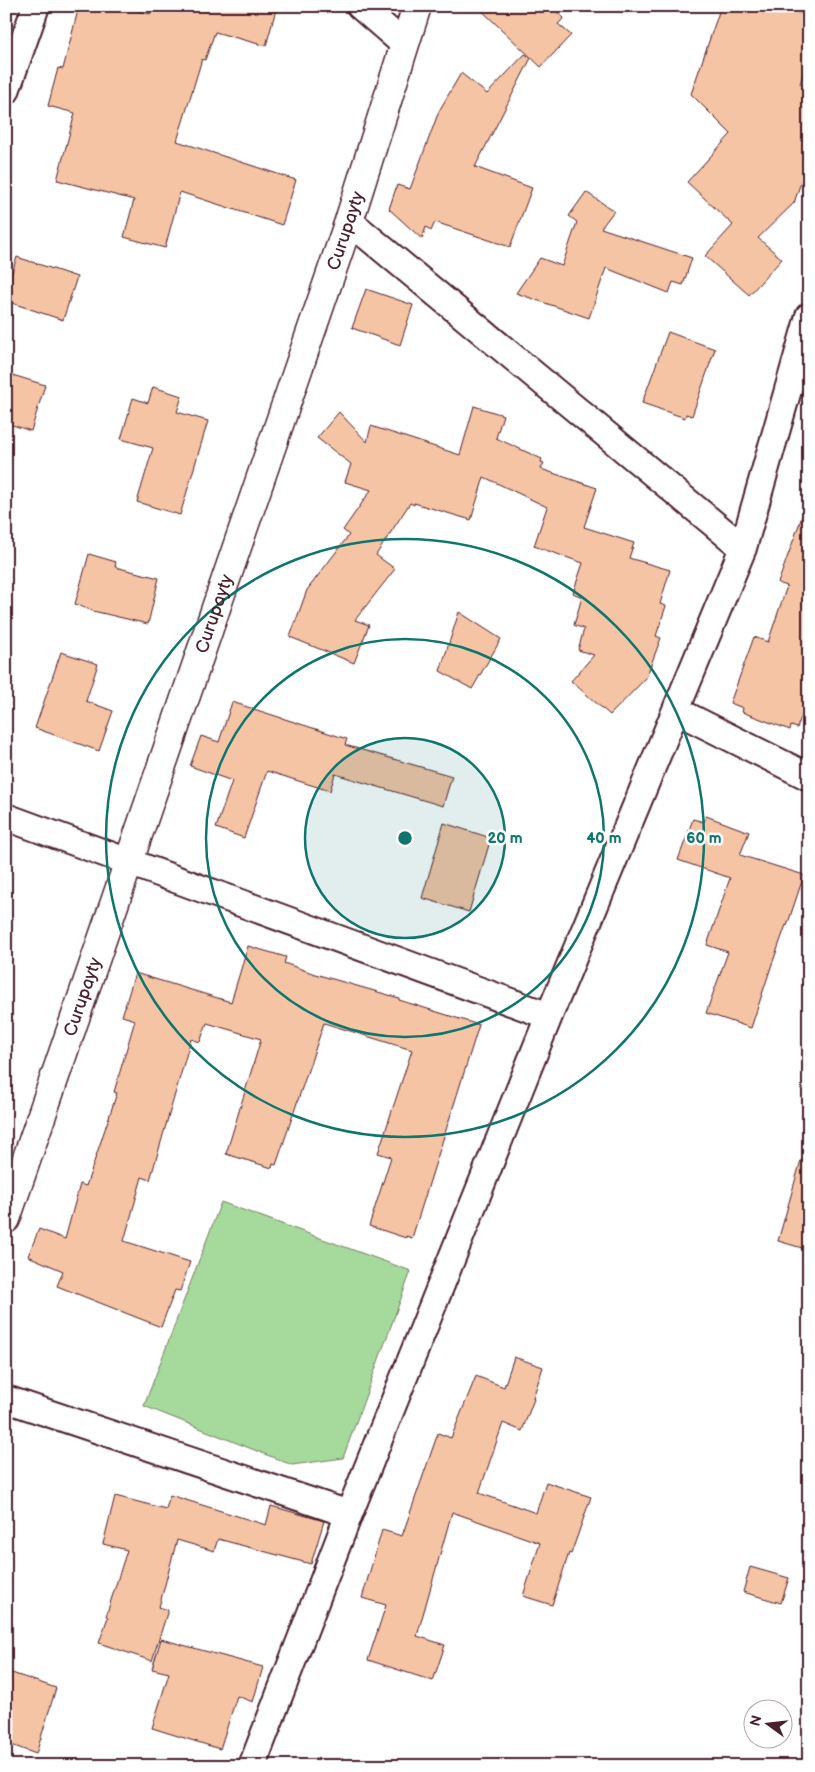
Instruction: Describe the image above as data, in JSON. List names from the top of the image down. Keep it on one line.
{"streets":{"street":["Curupayty"]},"north":"left","rings":["20 m","40 m","60 m"]}
